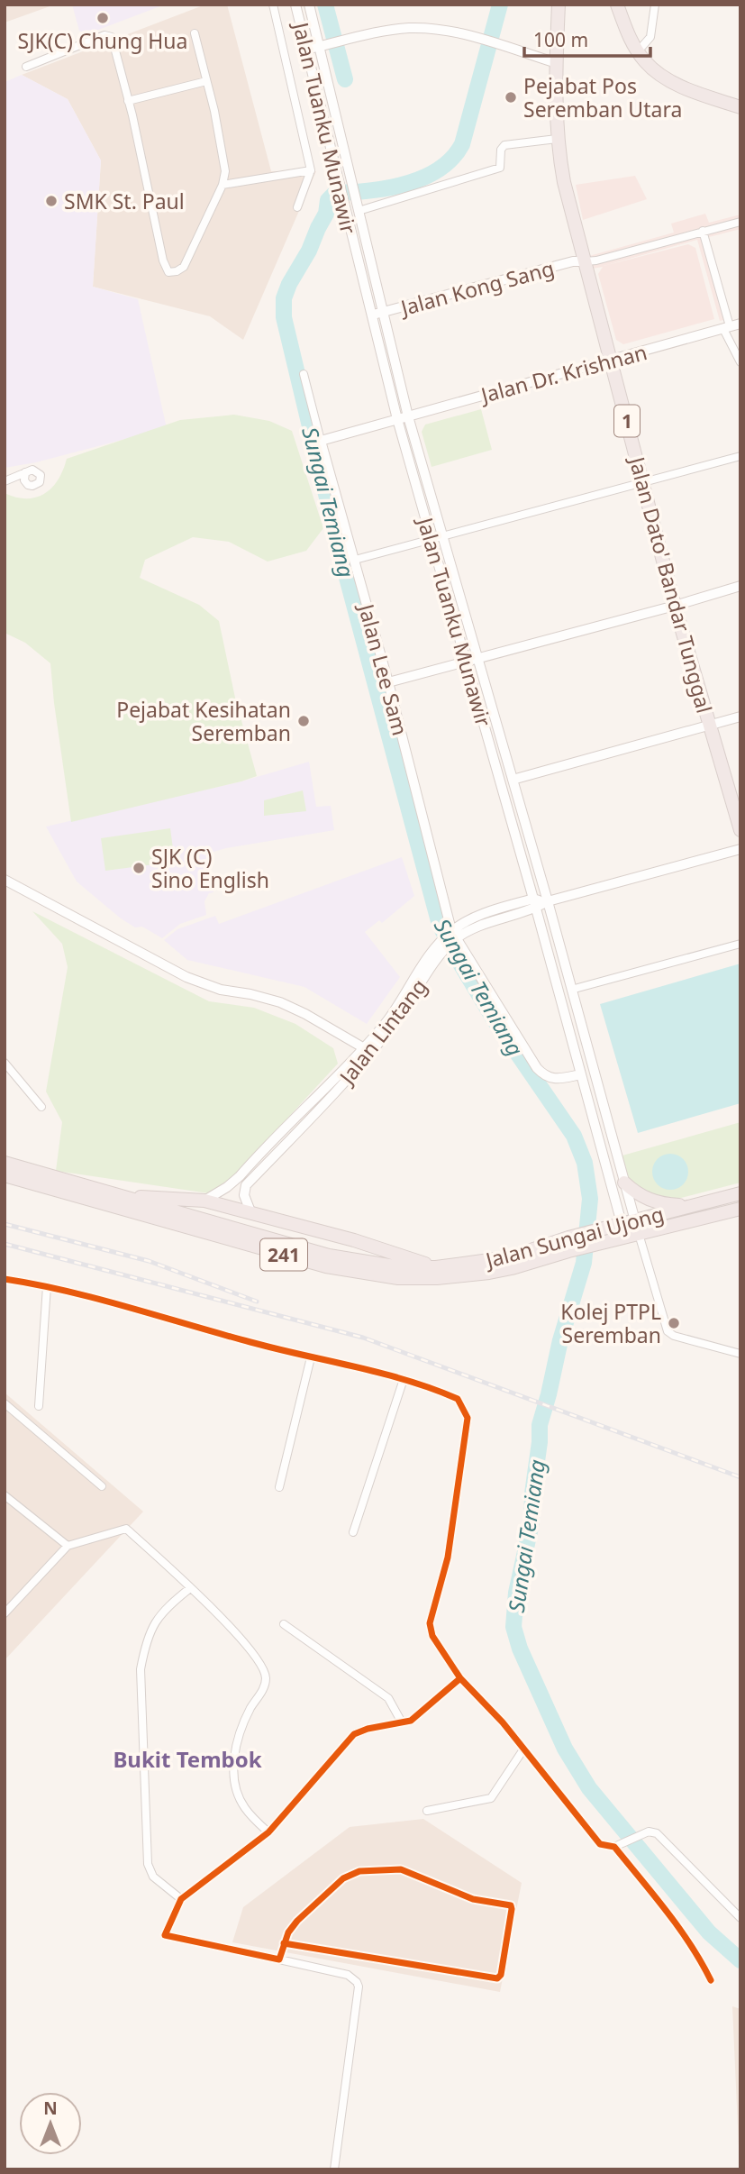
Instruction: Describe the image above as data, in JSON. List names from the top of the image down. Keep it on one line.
{"streets":{"highway":["1","Jalan Dato' Bandar Tunggal","Jalan Sungai Ujong","241"],"main road":["Jalan Tuanku Munawir","Jalan Kong Sang","Jalan Dr. Krishnan","Jalan Lee Sam","Jalan Lintang"]},"crossings":[["Jalan Tuanku Munawir","Jalan Kong Sang"],["Jalan Tuanku Munawir","Jalan Dr. Krishnan"],["Jalan Tuanku Munawir","Jalan Lee Sam"],["Jalan Tuanku Munawir","Jalan Lintang"],["Jalan Tuanku Munawir","Jalan Sungai Ujong"],["Jalan Kong Sang","Jalan Dato' Bandar Tunggal"],["Jalan Dr. Krishnan","Jalan Dato' Bandar Tunggal"],["Jalan Lee Sam","Jalan Lintang"]],"districts":["Bukit Tembok"],"water":["Sungai Temiang"],"places":["SJK(C) Chung Hua","Pejabat Pos Seremban Utara","SMK St. Paul","Pejabat Kesihatan Seremban","SJK (C) Sino English","Kolej PTPL Seremban"],"scale_bar":"100 m","north":"top"}
